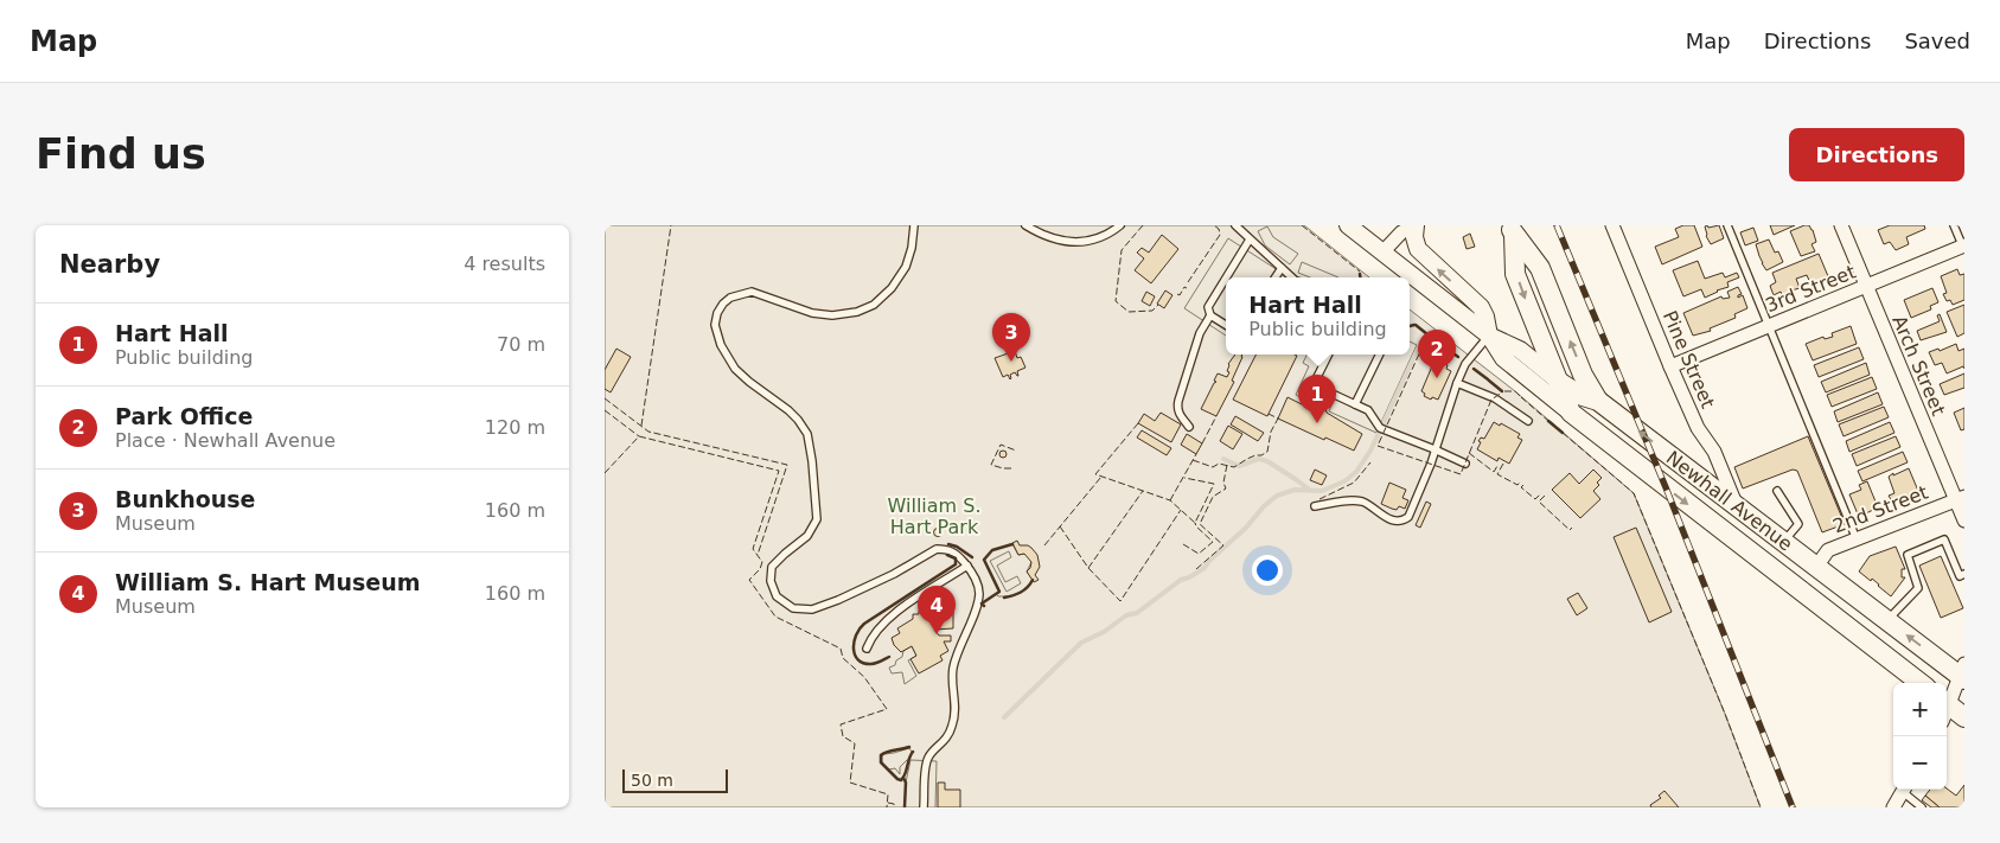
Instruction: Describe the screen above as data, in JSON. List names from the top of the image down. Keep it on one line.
{"streets":{"main road":["Newhall Avenue"],"street":["3rd Street","Pine Street","Arch Street","2nd Street"]},"crossings":[["3rd Street","Pine Street"],["3rd Street","Arch Street"],["Pine Street","Newhall Avenue"],["Arch Street","2nd Street"],["Newhall Avenue","2nd Street"]],"parks":["William S. Hart Park"],"scale_bar":"50 m","page":{"header":"Map","nav":["Map","Directions","Saved"],"buttons":"Directions","title":"Find us","heading":["Nearby","4 results"],"popup":["Hart Hall","Public building"],"list":[{"mark":"1","name":"Hart Hall","note":"Public building","value":"70 m"},{"mark":"2","name":"Park Office","note":"Place · Newhall Avenue","value":"120 m"},{"mark":"3","name":"Bunkhouse","note":"Museum","value":"160 m"},{"mark":"4","name":"William S. Hart Museum","note":"Museum","value":"160 m"}],"pins":["3","2","1","4"],"map_buttons":["+","−"],"scale":"50 m"}}
